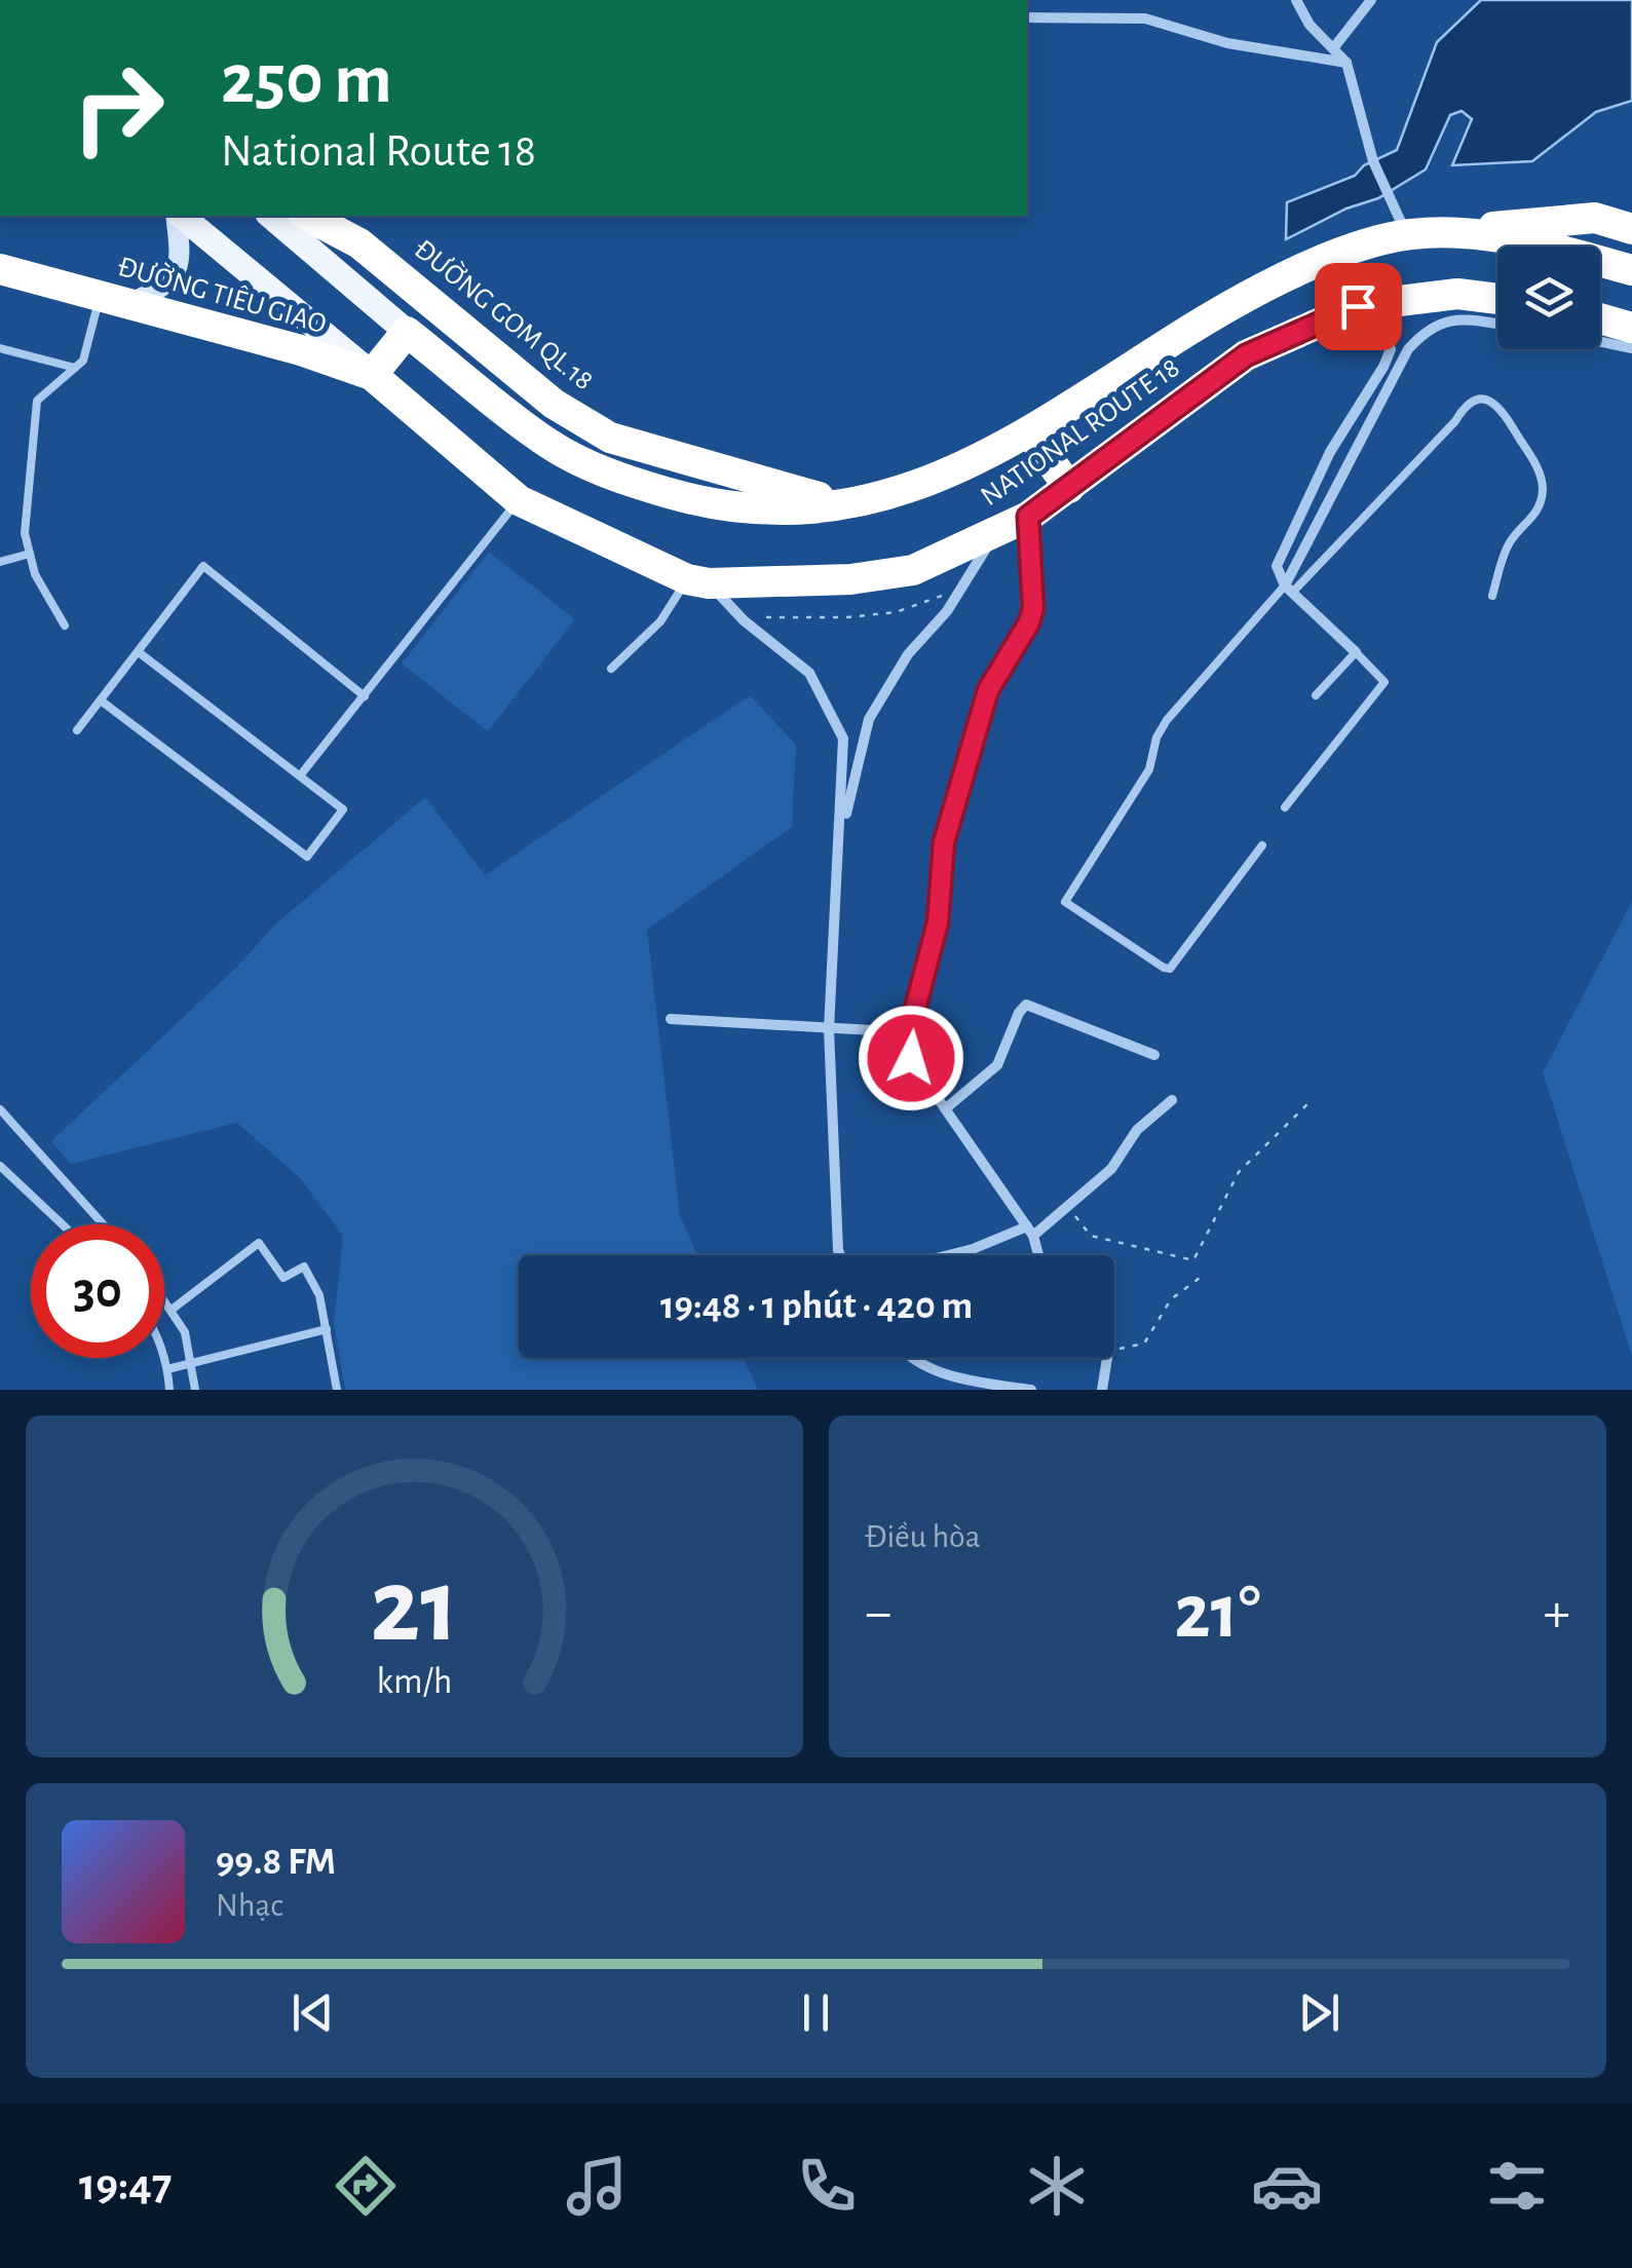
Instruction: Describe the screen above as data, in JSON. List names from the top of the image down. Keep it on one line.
{"streets":{"highway":["ĐƯỜNG TIÊU GIAO","ĐƯỜNG GOM QL.18","NATIONAL ROUTE 18"]},"crossings":[["ĐƯỜNG TIÊU GIAO","NATIONAL ROUTE 18"],["ĐƯỜNG GOM QL.18","NATIONAL ROUTE 18"]],"page":{"turn":["250 m","National Route 18"],"limit":"30","trip":"19:48 · 1 phút · 420 m","tile":"Điều hòa","heat":["−","21°","+"],"song":["99.8 FM","Nhạc"],"tabs":"19:47","gauge":["21","km/h"]}}
